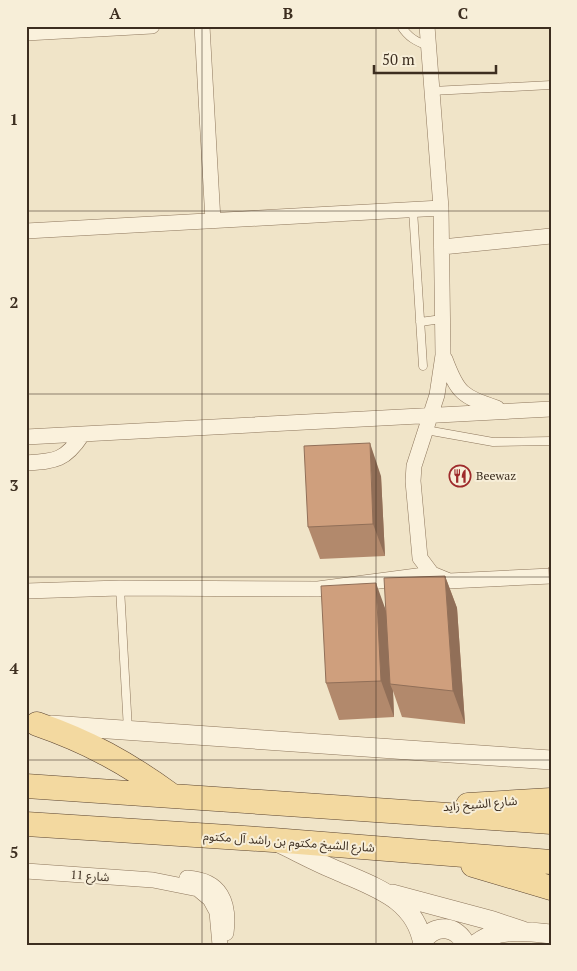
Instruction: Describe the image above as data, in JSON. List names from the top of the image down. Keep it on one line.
{"streets":{"main road":["شارع الشيخ زايد","شارع الشيخ مكتوم بن راشد آل مكتوم"],"street":["شارع 11"]},"places":{"restaurant":["Beewaz"]},"scale_bar":"50 m","grid":{"columns":["A","B","C"],"rows":["1","2","3","4","5"]}}
